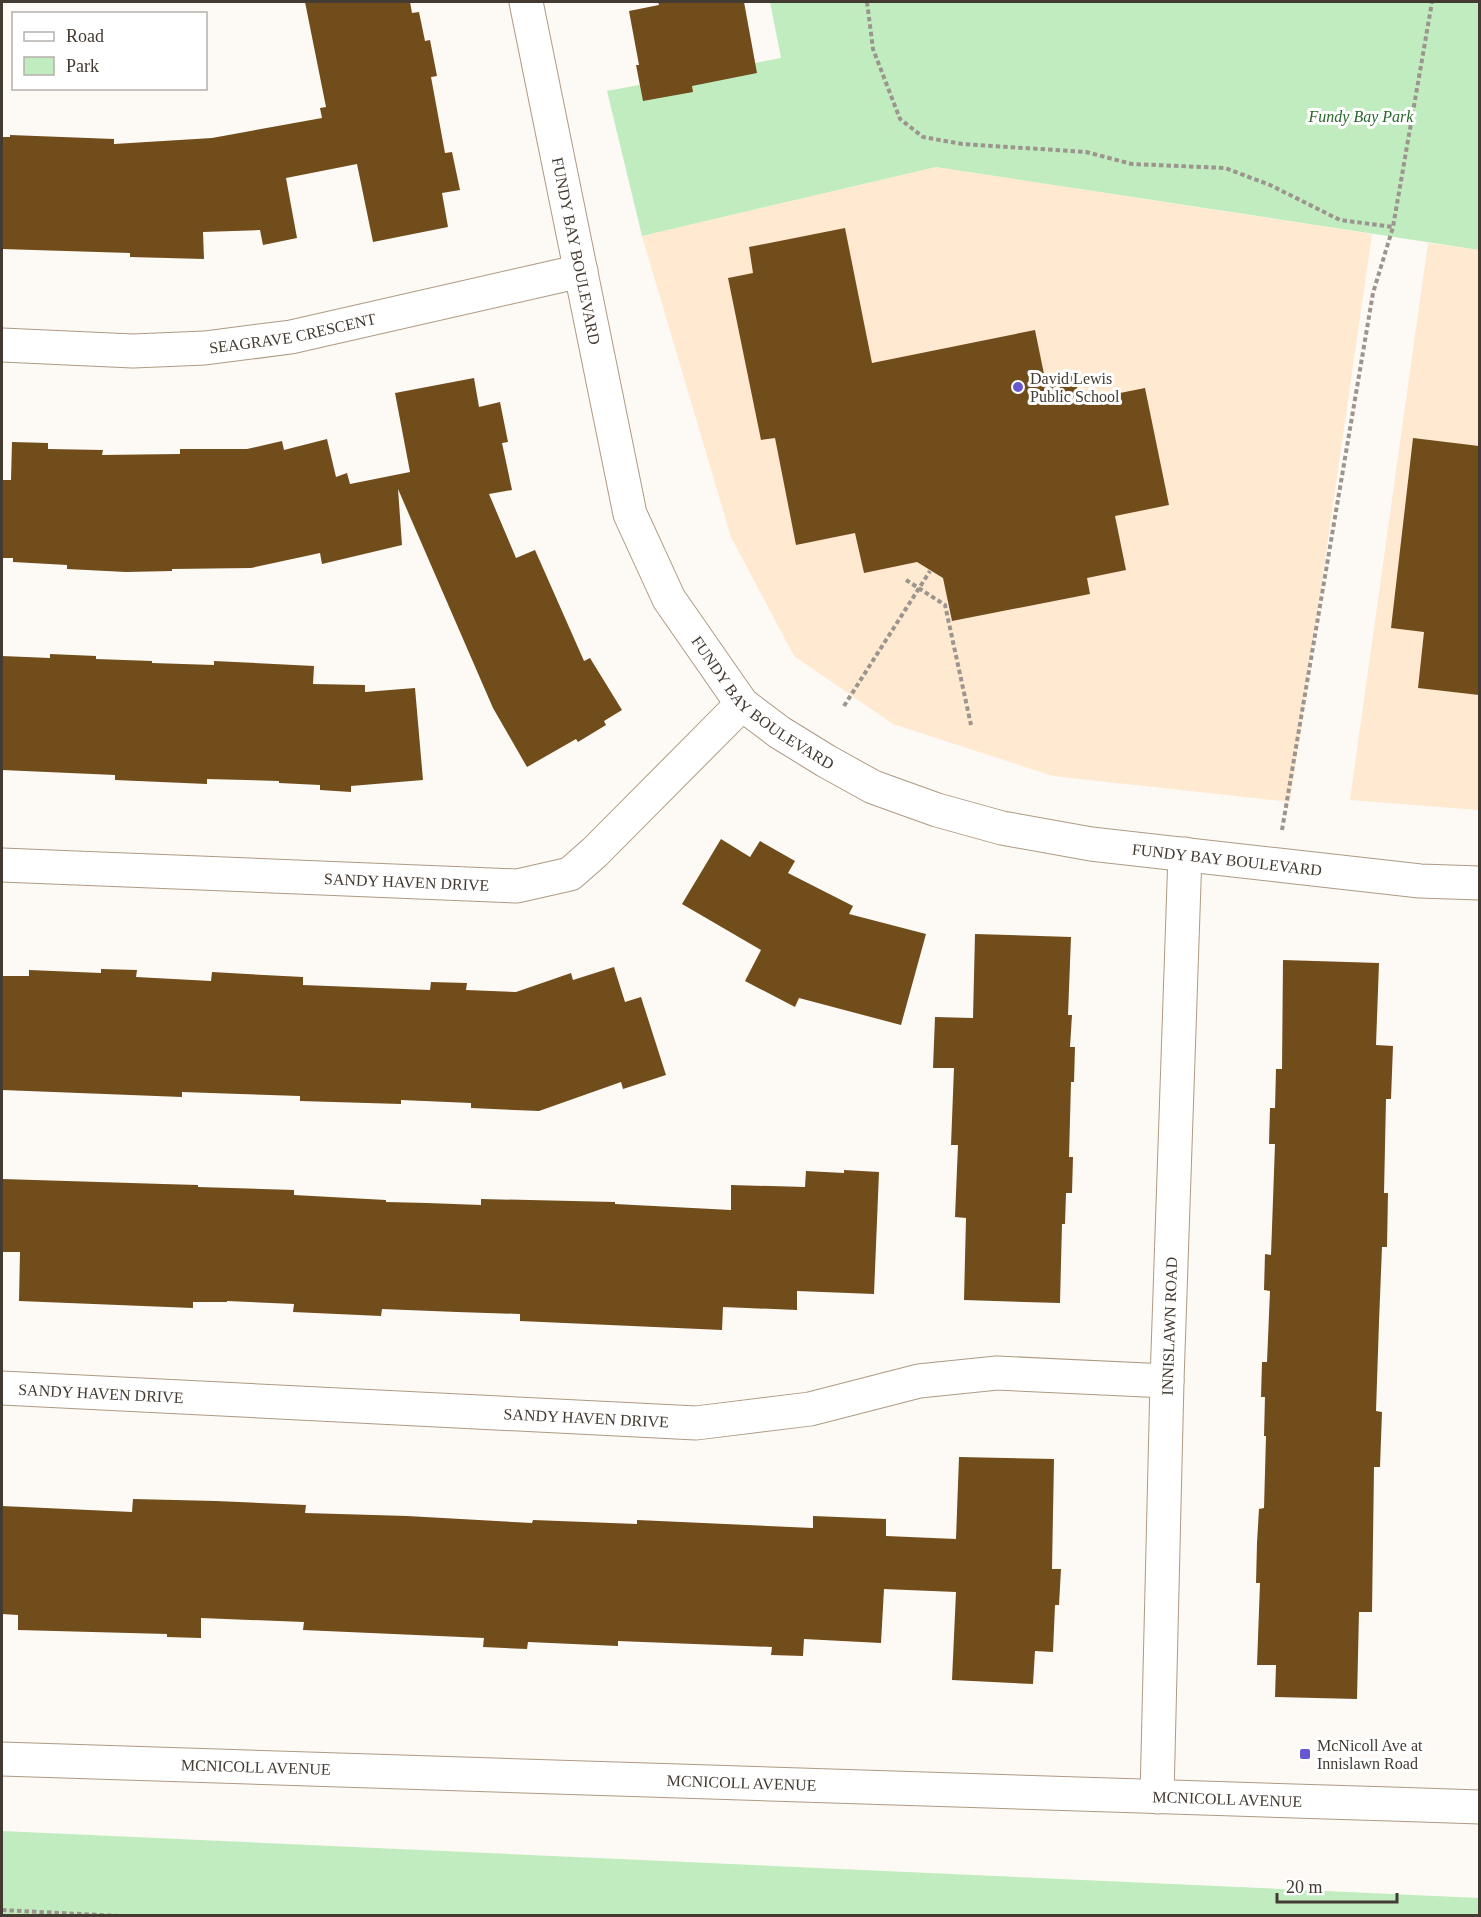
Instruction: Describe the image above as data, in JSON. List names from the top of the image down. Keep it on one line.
{"streets":{"street":["FUNDY BAY BOULEVARD","SEAGRAVE CRESCENT","SANDY HAVEN DRIVE","INNISLAWN ROAD","MCNICOLL AVENUE"]},"crossings":[["FUNDY BAY BOULEVARD","SEAGRAVE CRESCENT"],["FUNDY BAY BOULEVARD","SANDY HAVEN DRIVE"],["FUNDY BAY BOULEVARD","INNISLAWN ROAD"],["SANDY HAVEN DRIVE","INNISLAWN ROAD"],["INNISLAWN ROAD","MCNICOLL AVENUE"]],"parks":["Fundy Bay Park"],"places":{"other":["David Lewis Public School"],"transit":["McNicoll Ave at Innislawn Road"]},"legend":["Road","Park"],"scale_bar":"20 m"}
